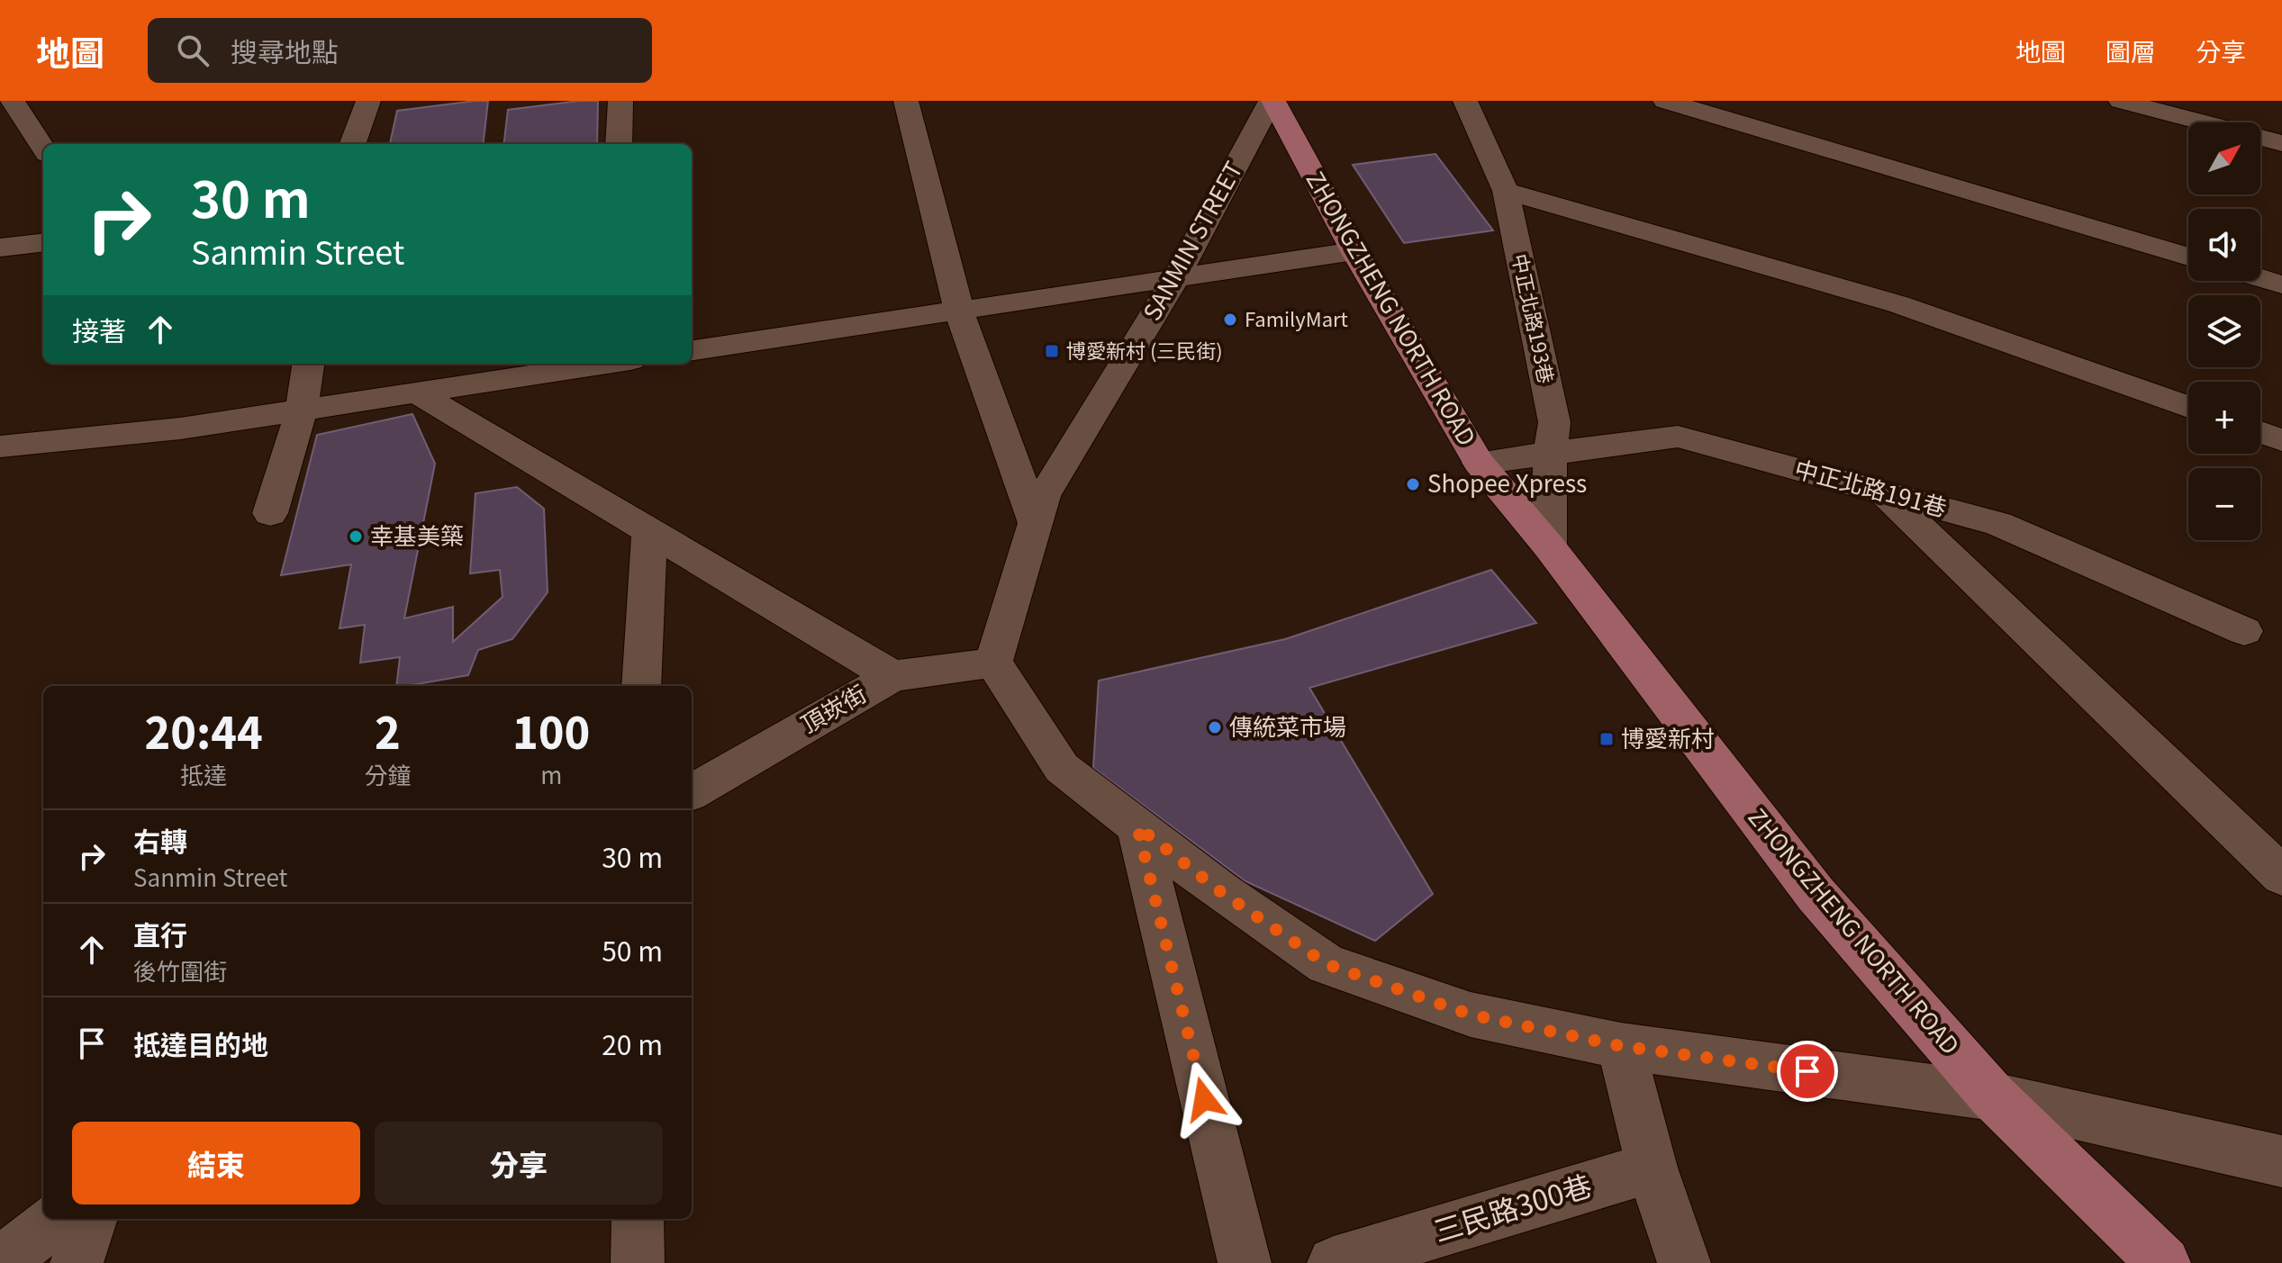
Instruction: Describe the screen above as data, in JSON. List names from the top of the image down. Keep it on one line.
{"streets":{"main road":["ZHONGZHENG NORTH ROAD"],"street":["SANMIN STREET","中正北路193巷","中正北路191巷","頂崁街","三民路300巷"]},"crossings":[["SANMIN STREET","ZHONGZHENG NORTH ROAD"],["SANMIN STREET","頂崁街"],["ZHONGZHENG NORTH ROAD","中正北路193巷"],["ZHONGZHENG NORTH ROAD","中正北路191巷"],["中正北路193巷","中正北路191巷"]],"places":{"other":["FamilyMart","Shopee Xpress","幸基美築","傳統菜市場"],"transit":["博愛新村 (三民街)","博愛新村"]},"north":"top right","page":{"header":"地圖","search":"搜尋地點","nav":["地圖","圖層","分享"],"map_buttons":["+","−"],"turn":["30 m","Sanmin Street"],"then":"接著","eta":["20:44","抵達","2","分鐘","100","m"],"list":[{"name":"右轉","note":"Sanmin Street","value":"30 m"},{"name":"直行","note":"後竹圍街","value":"50 m"},{"name":"抵達目的地","value":"20 m"}],"buttons":["結束","分享"]}}
